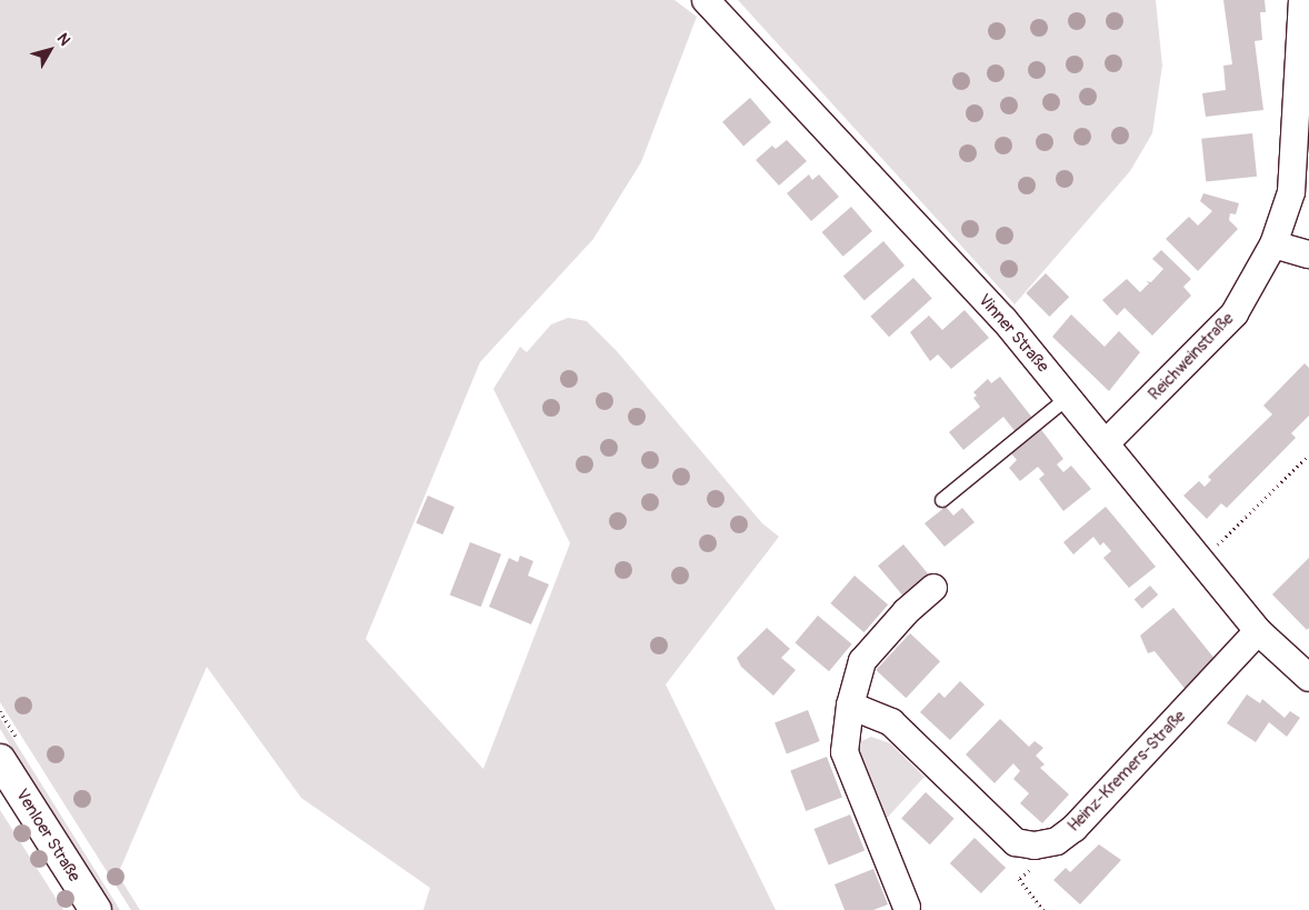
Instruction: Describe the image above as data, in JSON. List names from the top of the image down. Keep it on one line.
{"streets":{"main road":["Venloer Straße"],"street":["Vinner Straße","Reichweinstraße","Heinz-Kremers-Straße"]},"crossings":[["Vinner Straße","Reichweinstraße"],["Vinner Straße","Heinz-Kremers-Straße"]],"north":"top right"}
